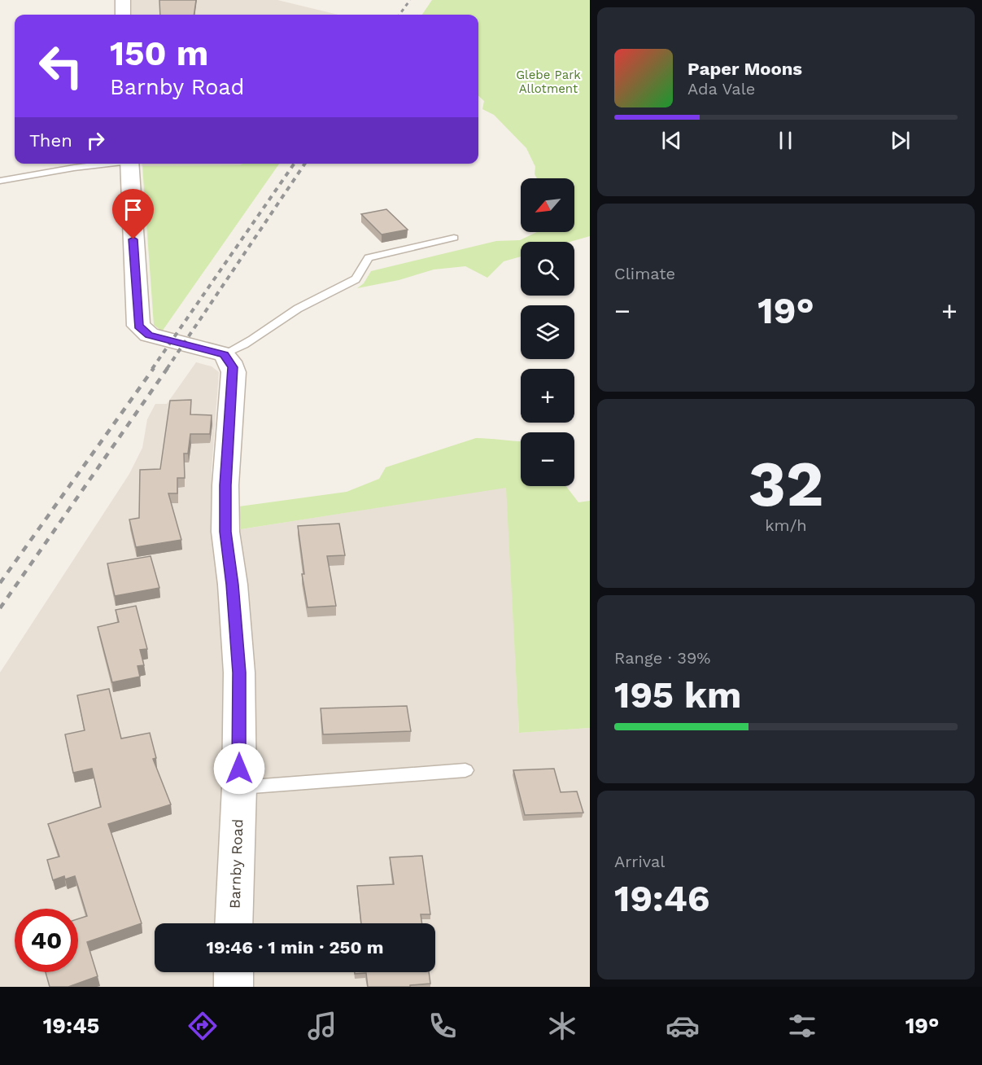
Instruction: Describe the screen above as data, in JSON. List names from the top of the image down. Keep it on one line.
{"streets":{"street":["Barnby Road"]},"parks":["Glebe Park Allotment"],"north":"bottom left","page":{"turn":["150 m","Barnby Road"],"song":["Paper Moons","Ada Vale"],"then":"Then","map_buttons":["+","−"],"tile":["Climate",["32","km/h"],["Range · 39%","195 km"],["Arrival","19:46"]],"heat":["−","19°","+"],"limit":"40","trip":"19:46 · 1 min · 250 m","tabs":["19:45","19°"]}}
